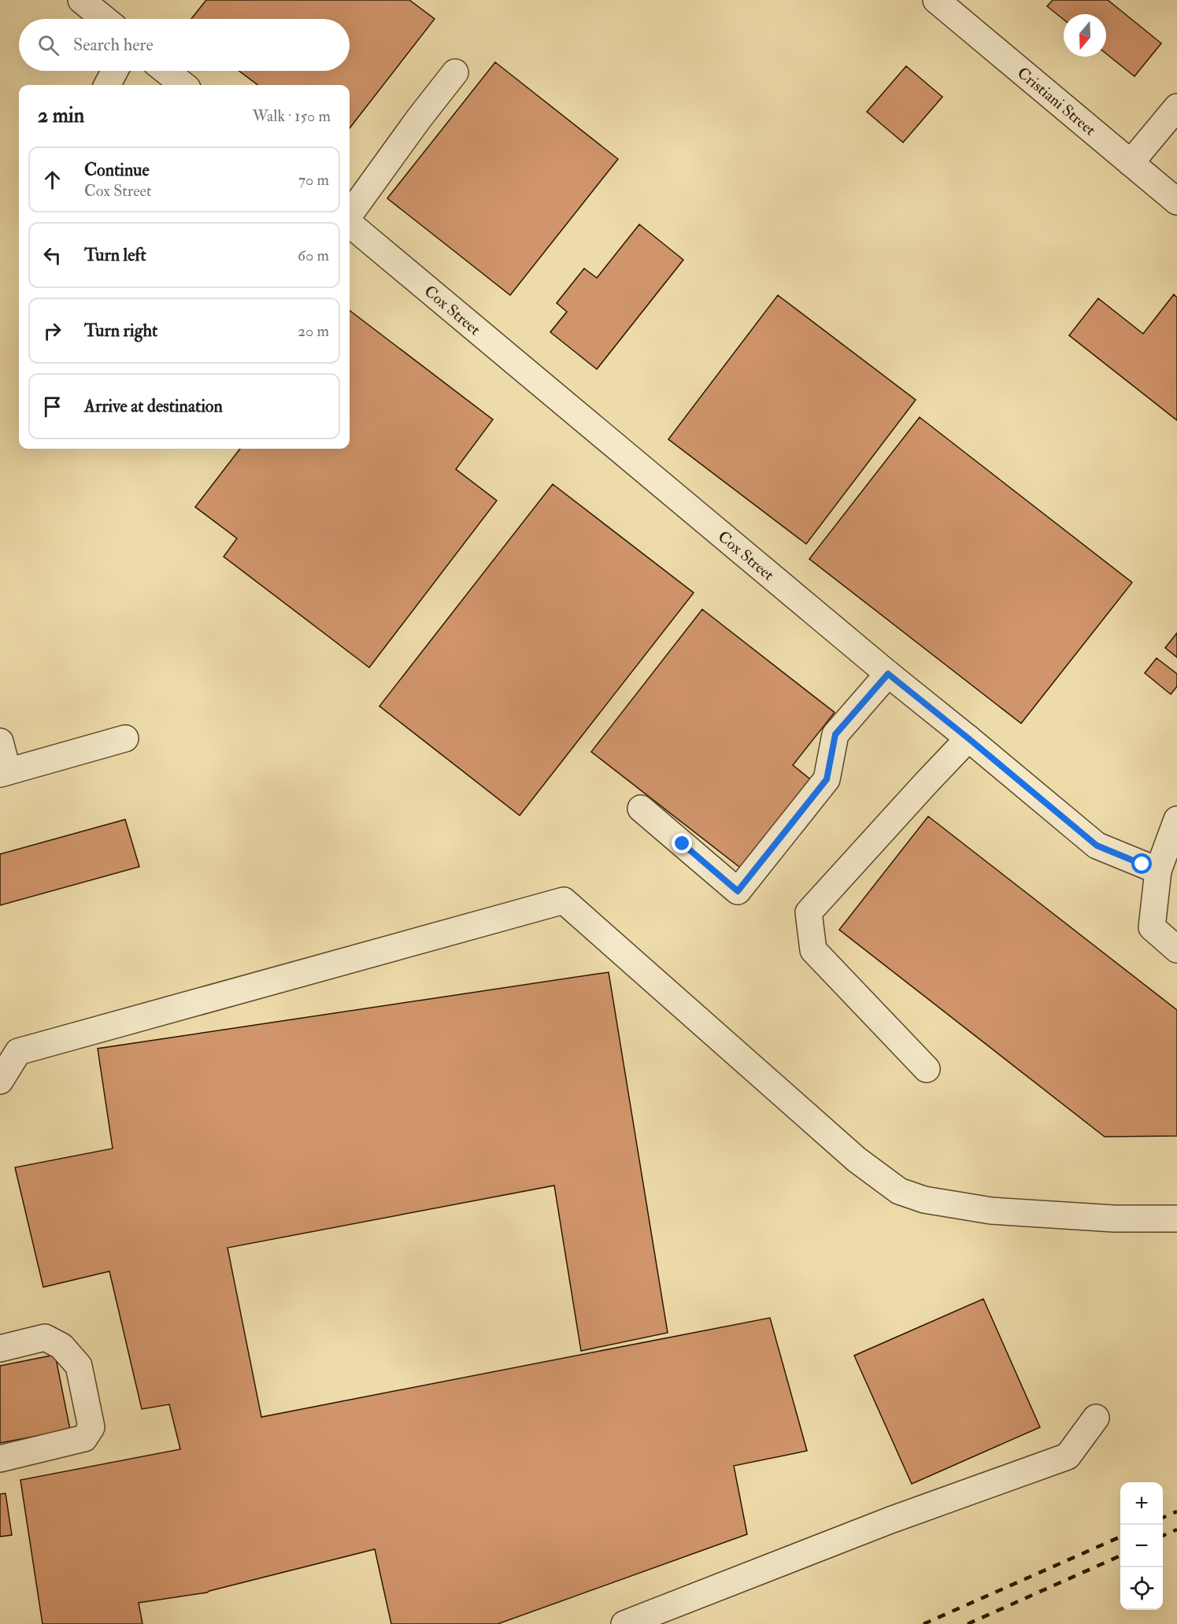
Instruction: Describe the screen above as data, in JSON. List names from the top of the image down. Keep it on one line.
{"streets":{"street":["Cristiani Street","Cox Street"]},"north":"bottom","page":{"search":"Search here","heading":["2 min","Walk · 150 m"],"list":[["Continue","Cox Street","70 m"],["Turn left","60 m"],["Turn right","20 m"],"Arrive at destination"],"map_buttons":["+","−"]}}
